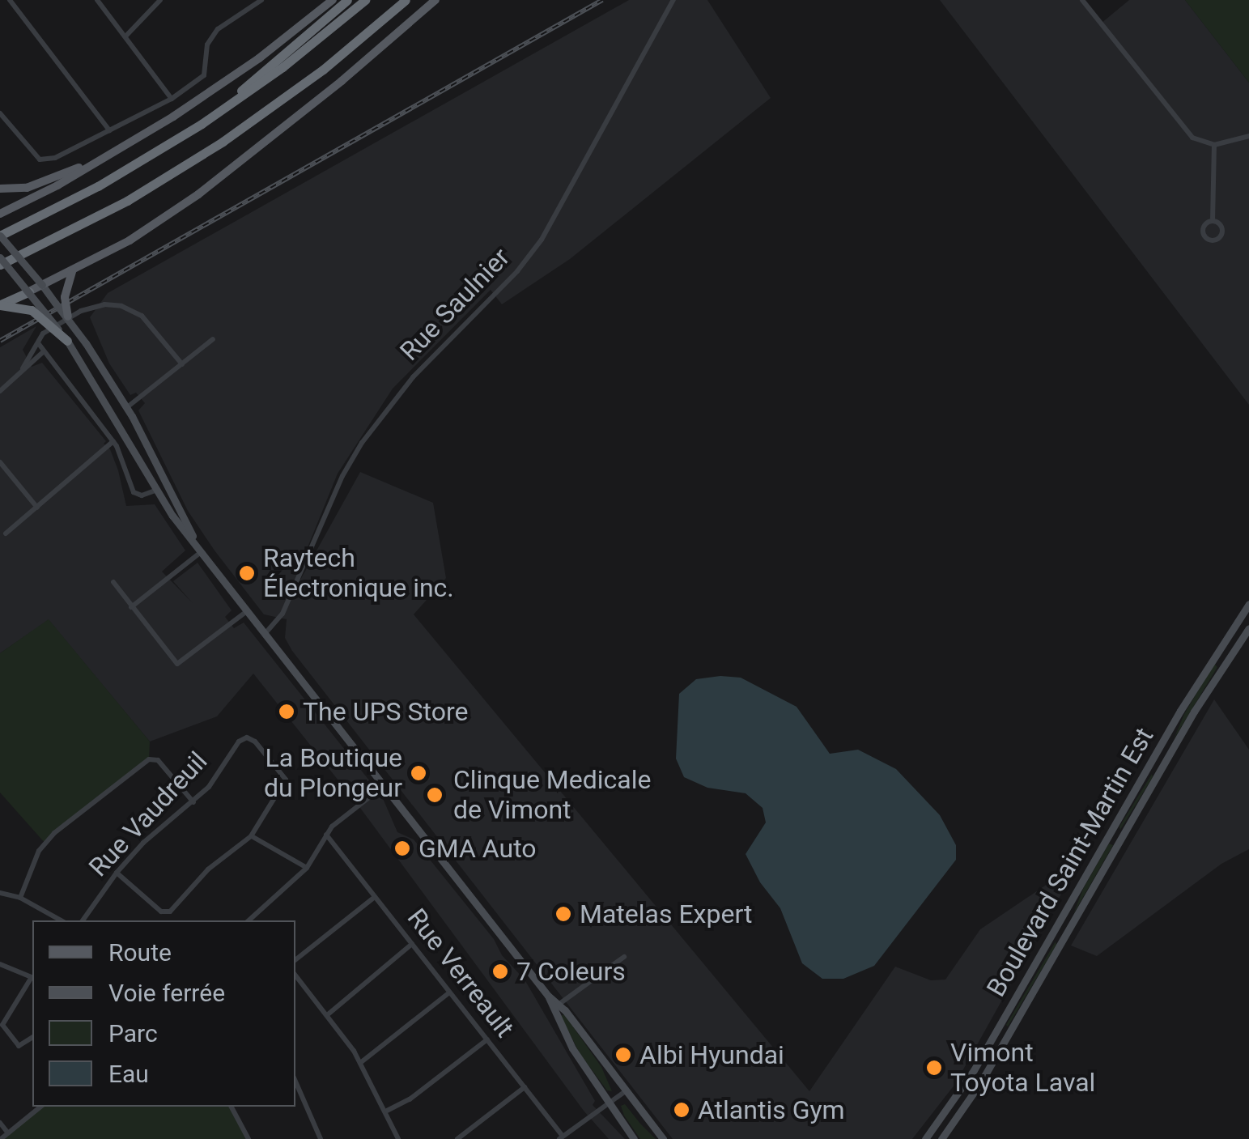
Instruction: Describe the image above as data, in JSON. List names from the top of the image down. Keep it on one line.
{"streets":{"main road":["Boulevard Saint-Martin Est"],"street":["Rue Saulnier","Rue Vaudreuil","Rue Verreault"]},"places":["Raytech Électronique inc.","The UPS Store","La Boutique du Plongeur","Clinque Medicale de Vimont","GMA Auto","Matelas Expert","7 Coleurs","Albi Hyundai","Vimont Toyota Laval","Atlantis Gym"],"legend":["Route","Voie ferrée","Parc","Eau"]}
